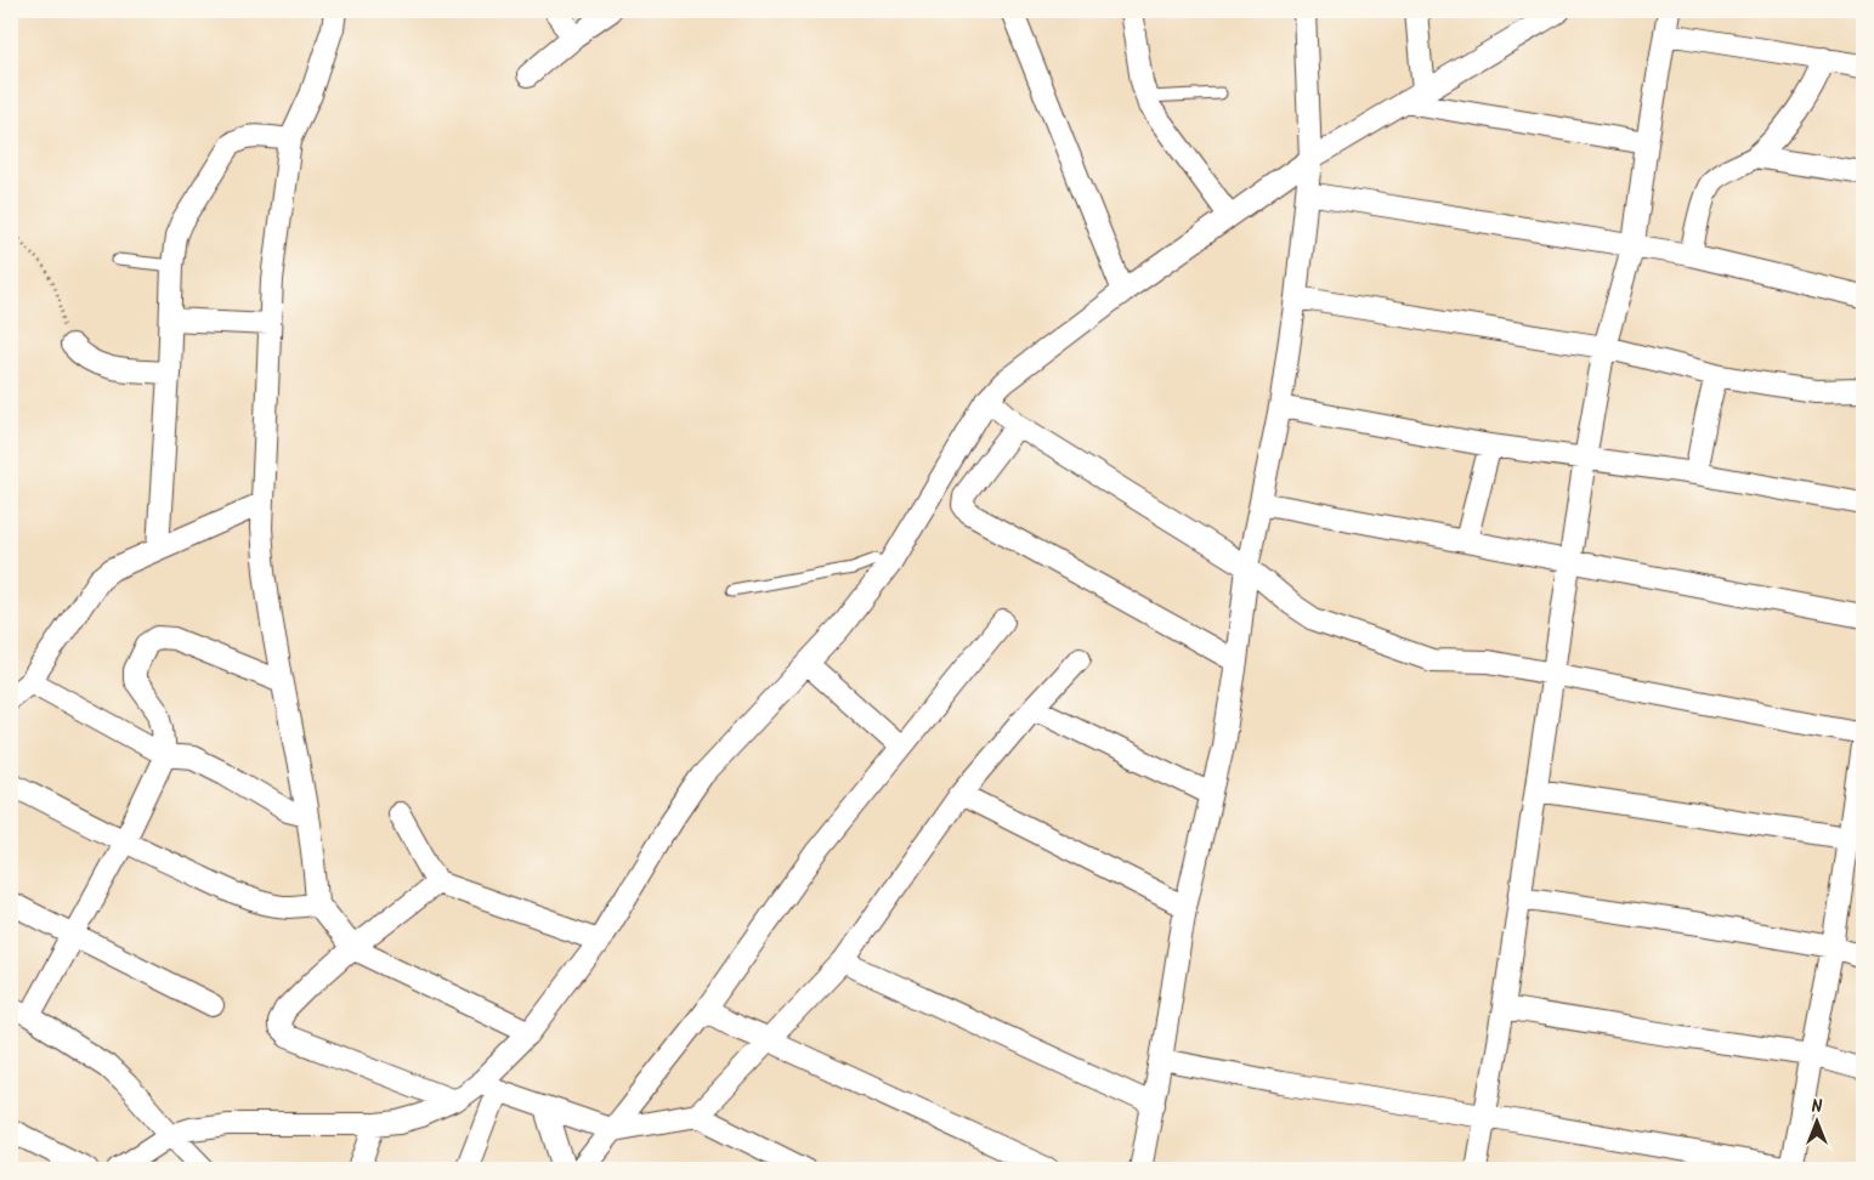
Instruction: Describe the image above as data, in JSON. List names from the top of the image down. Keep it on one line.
{"north":"top"}
